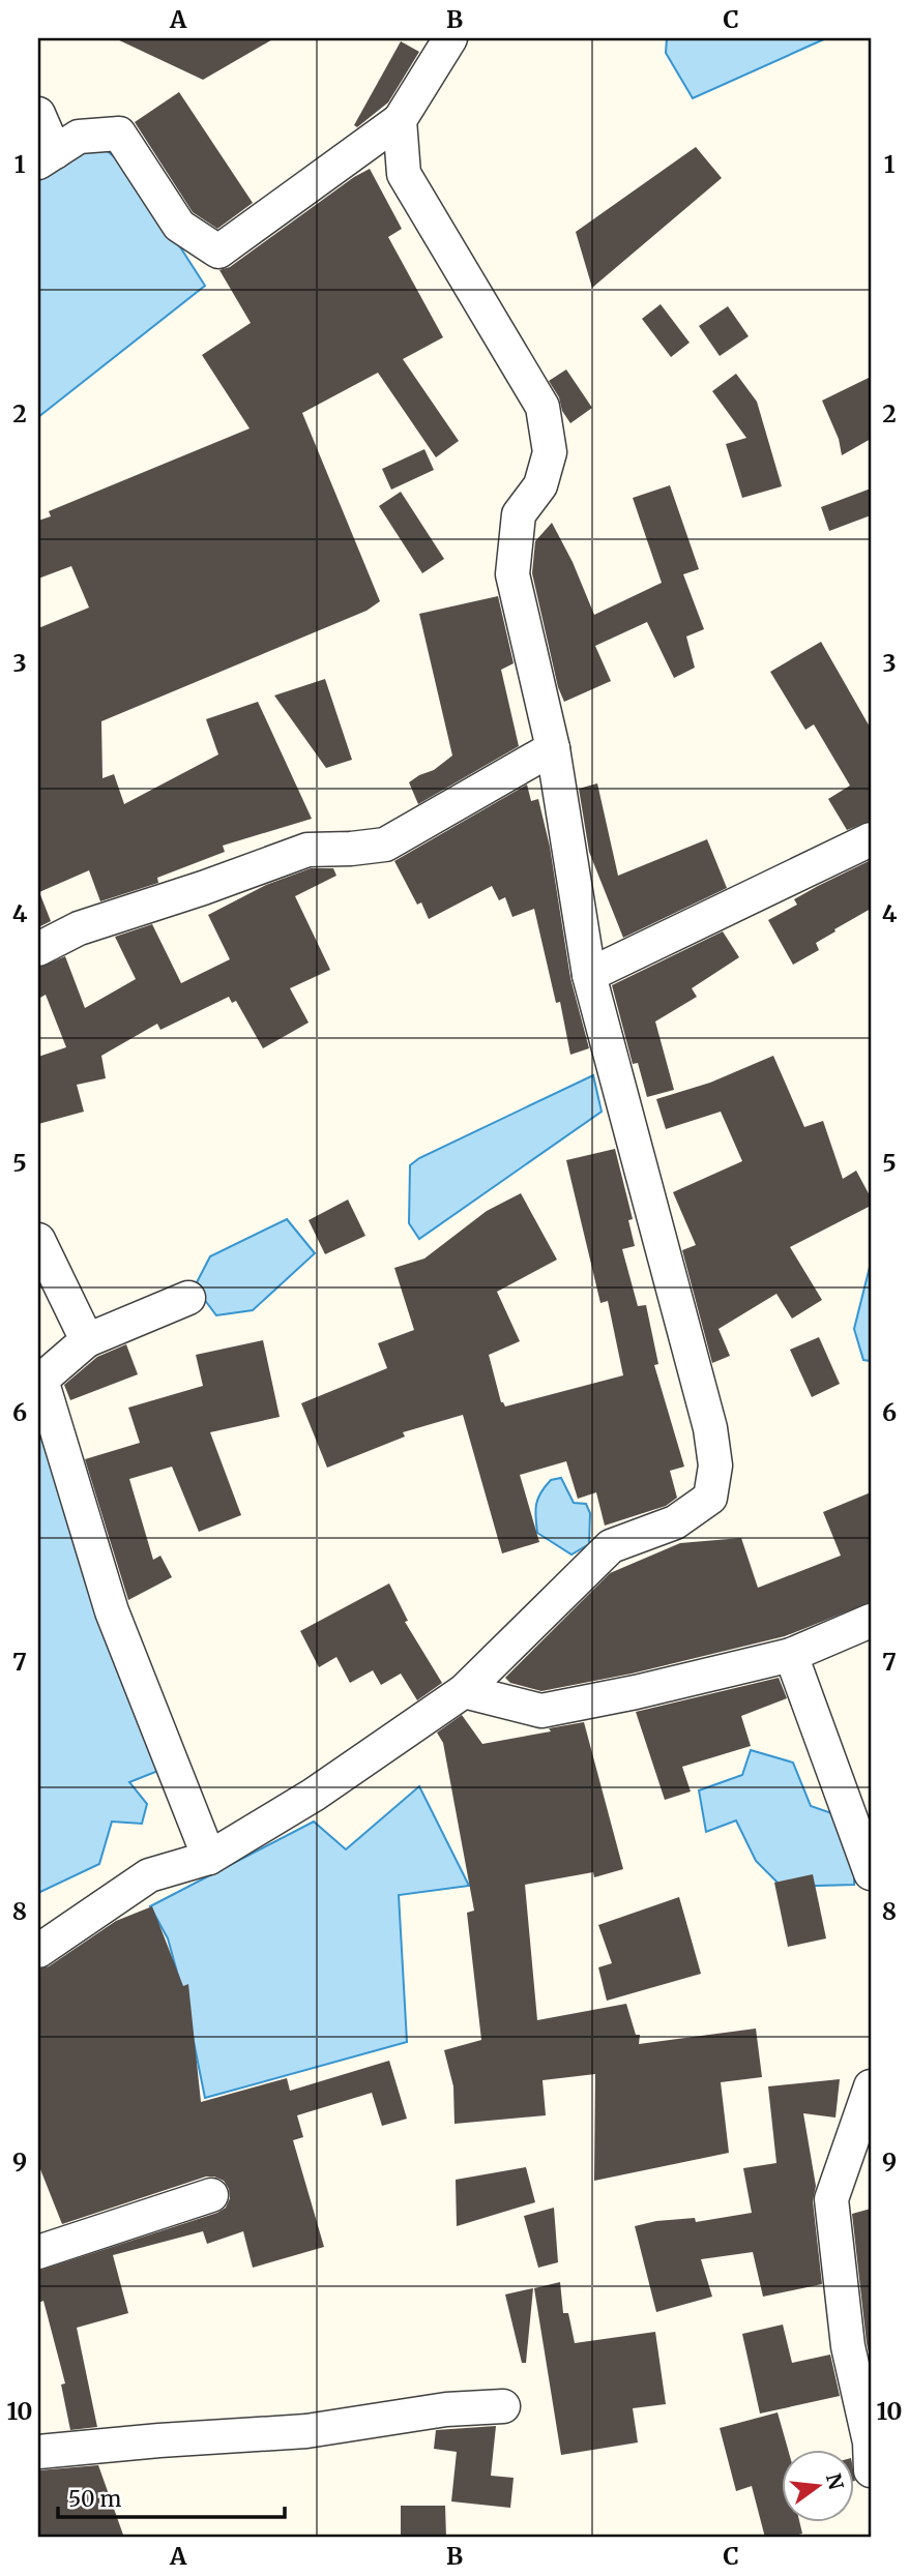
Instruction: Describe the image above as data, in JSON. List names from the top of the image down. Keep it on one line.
{"scale_bar":"50 m","north":"right","grid":{"columns":["A","B","C"],"rows":["1","2","3","4","5","6","7","8","9","10"]}}
